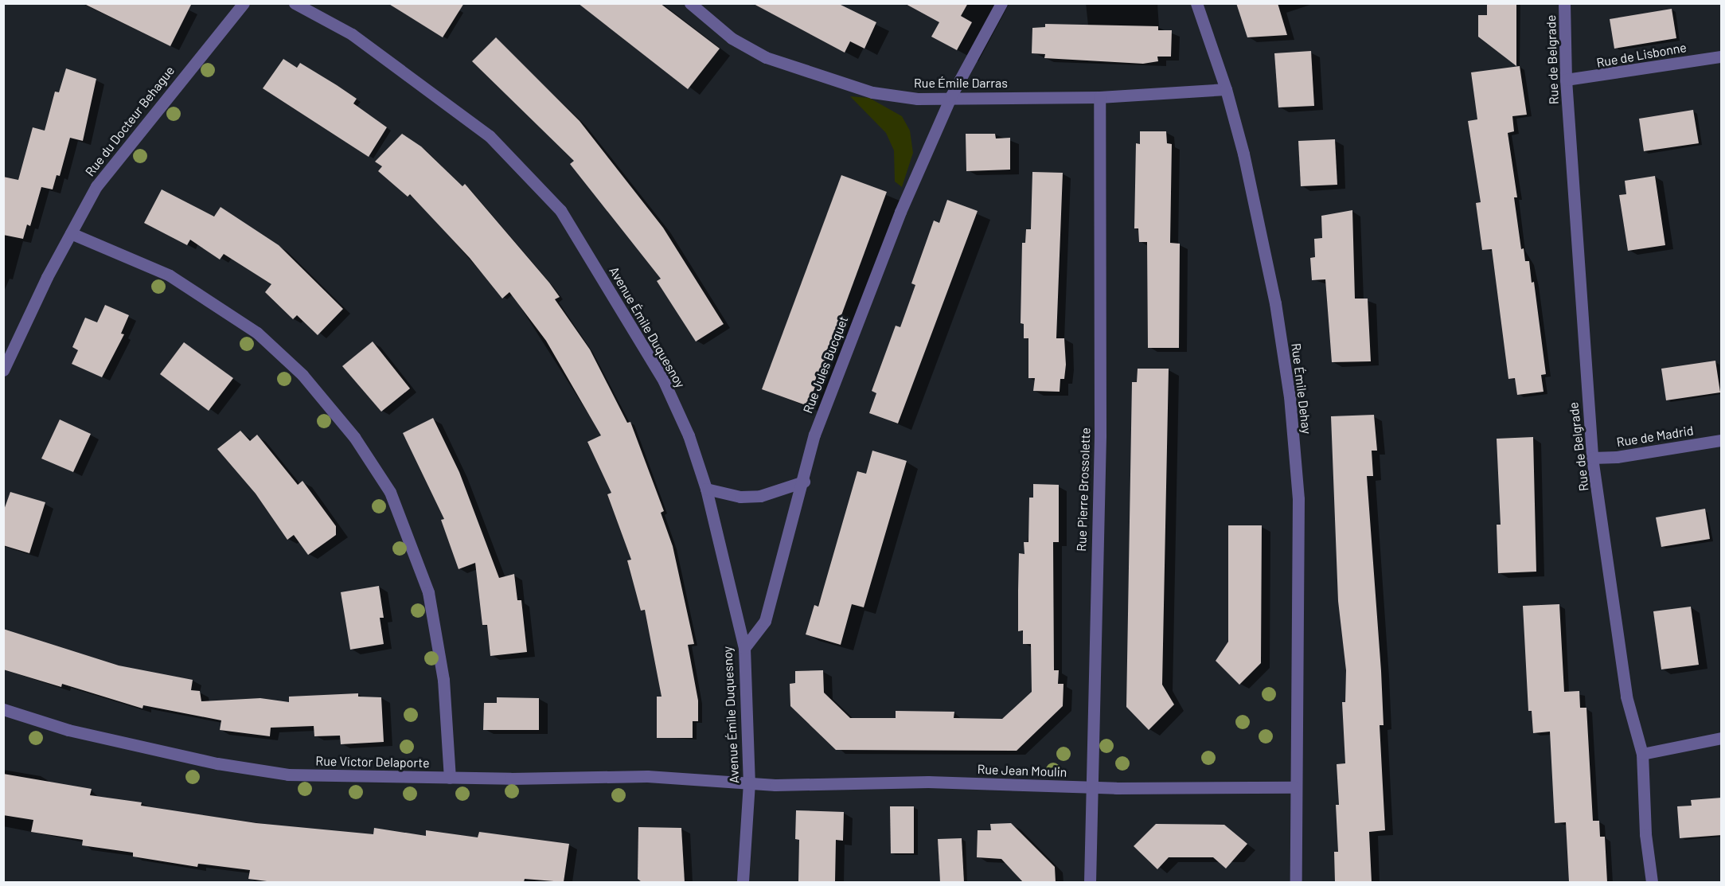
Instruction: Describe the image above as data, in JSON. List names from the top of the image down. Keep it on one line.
{"streets":{"street":["Rue de Lisbonne","Rue de Belgrade","Rue Émile Darras","Rue du Docteur Behague","Avenue Émile Duquesnoy","Rue Jules Bucquet","Rue Émile Dehay","Rue de Madrid","Rue Pierre Brossolette","Rue Victor Delaporte","Rue Jean Moulin"]},"crossings":[["Rue de Lisbonne","Rue de Belgrade"],["Rue de Belgrade","Rue de Madrid"],["Rue Émile Darras","Rue Jules Bucquet"],["Rue Émile Darras","Rue Émile Dehay"],["Rue Émile Darras","Rue Pierre Brossolette"],["Avenue Émile Duquesnoy","Rue Jules Bucquet"],["Avenue Émile Duquesnoy","Rue Victor Delaporte"],["Avenue Émile Duquesnoy","Rue Jean Moulin"],["Rue Émile Dehay","Rue Jean Moulin"],["Rue Pierre Brossolette","Rue Jean Moulin"],["Rue Victor Delaporte","Rue Jean Moulin"]]}
